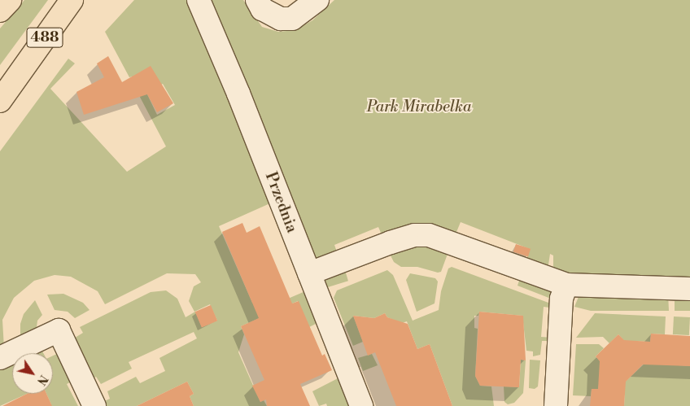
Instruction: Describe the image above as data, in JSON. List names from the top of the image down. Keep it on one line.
{"streets":{"main road":["488"],"street":["Przednia"]},"parks":["Park Mirabelka"],"north":"bottom right"}
